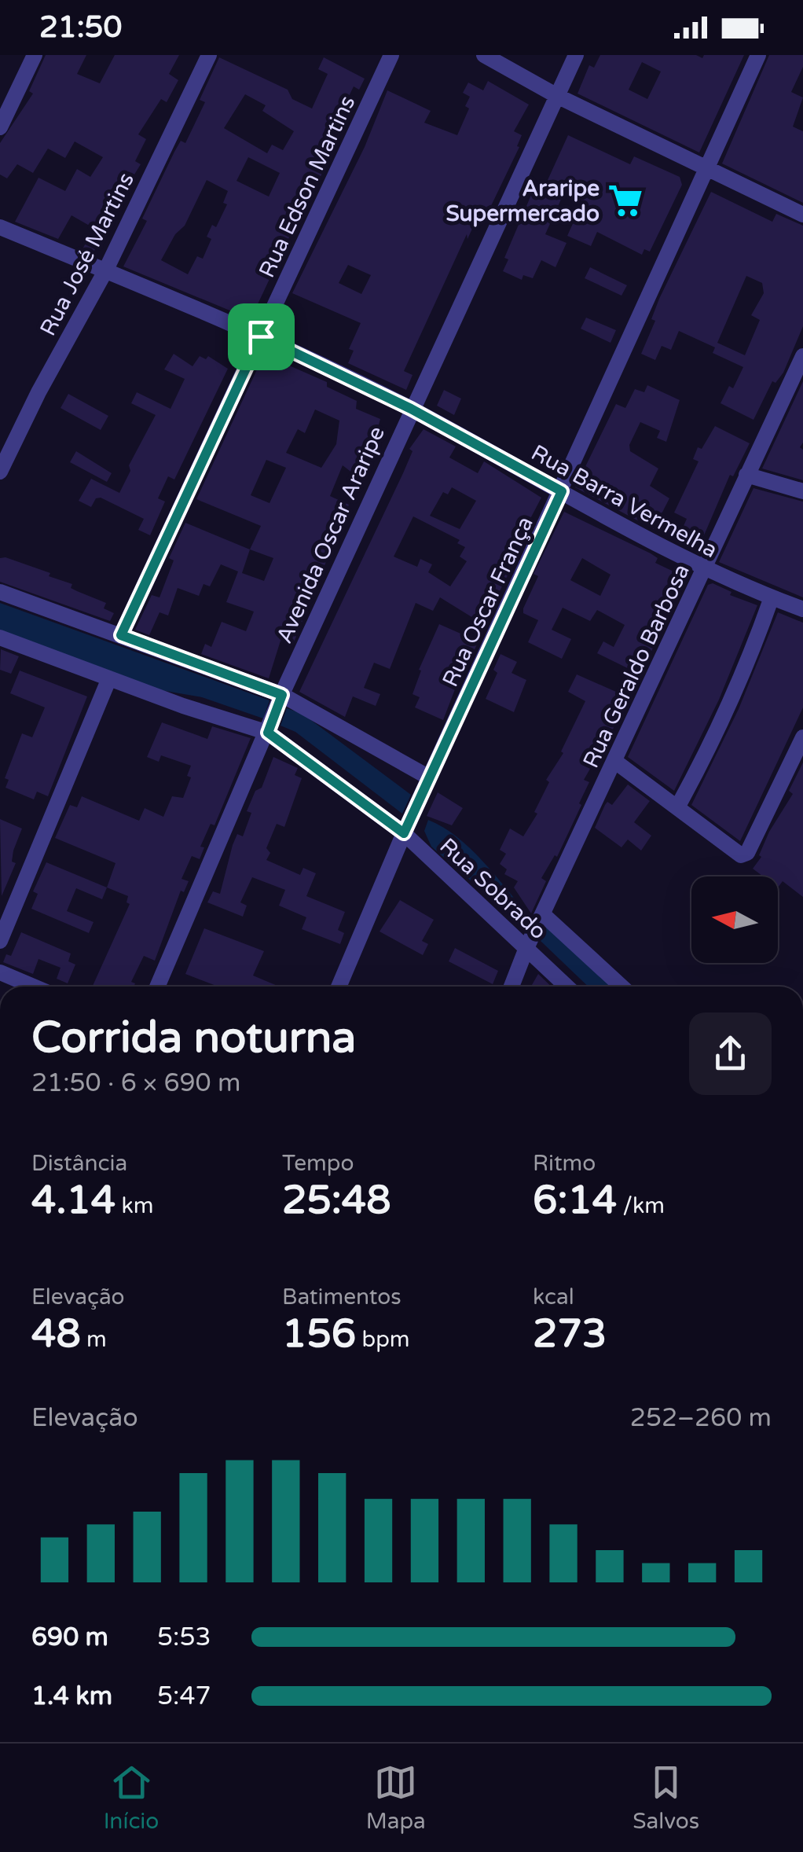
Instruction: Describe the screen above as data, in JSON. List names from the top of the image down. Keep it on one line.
{"streets":{"street":["Rua Edson Martins","Rua José Martins","Rua Barra Vermelha","Avenida Oscar Araripe","Rua Oscar França","Rua Geraldo Barbosa","Rua Sobrado"]},"crossings":[["Rua Edson Martins","Rua Barra Vermelha"],["Rua José Martins","Rua Barra Vermelha"],["Rua Barra Vermelha","Avenida Oscar Araripe"],["Rua Barra Vermelha","Rua Oscar França"],["Rua Barra Vermelha","Rua Geraldo Barbosa"],["Avenida Oscar Araripe","Rua Sobrado"],["Rua Oscar França","Rua Sobrado"],["Rua Geraldo Barbosa","Rua Sobrado"]],"places":{"supermarket":["Araripe Supermercado"]},"north":"left","page":{"status":"21:50","heading":["Corrida noturna","21:50 · 6 × 690 m"],"stats":[["Distância","4.14 km"],["Tempo","25:48"],["Ritmo","6:14 /km"],["Elevação","48 m"],["Batimentos","156 bpm"],["kcal","273"]],"chart":["Elevação","252–260 m"],"list":[{"name":"690 m","note":"5:53"},{"name":"1.4 km","note":"5:47"}],"tabs":["Início","Mapa","Salvos"]}}
